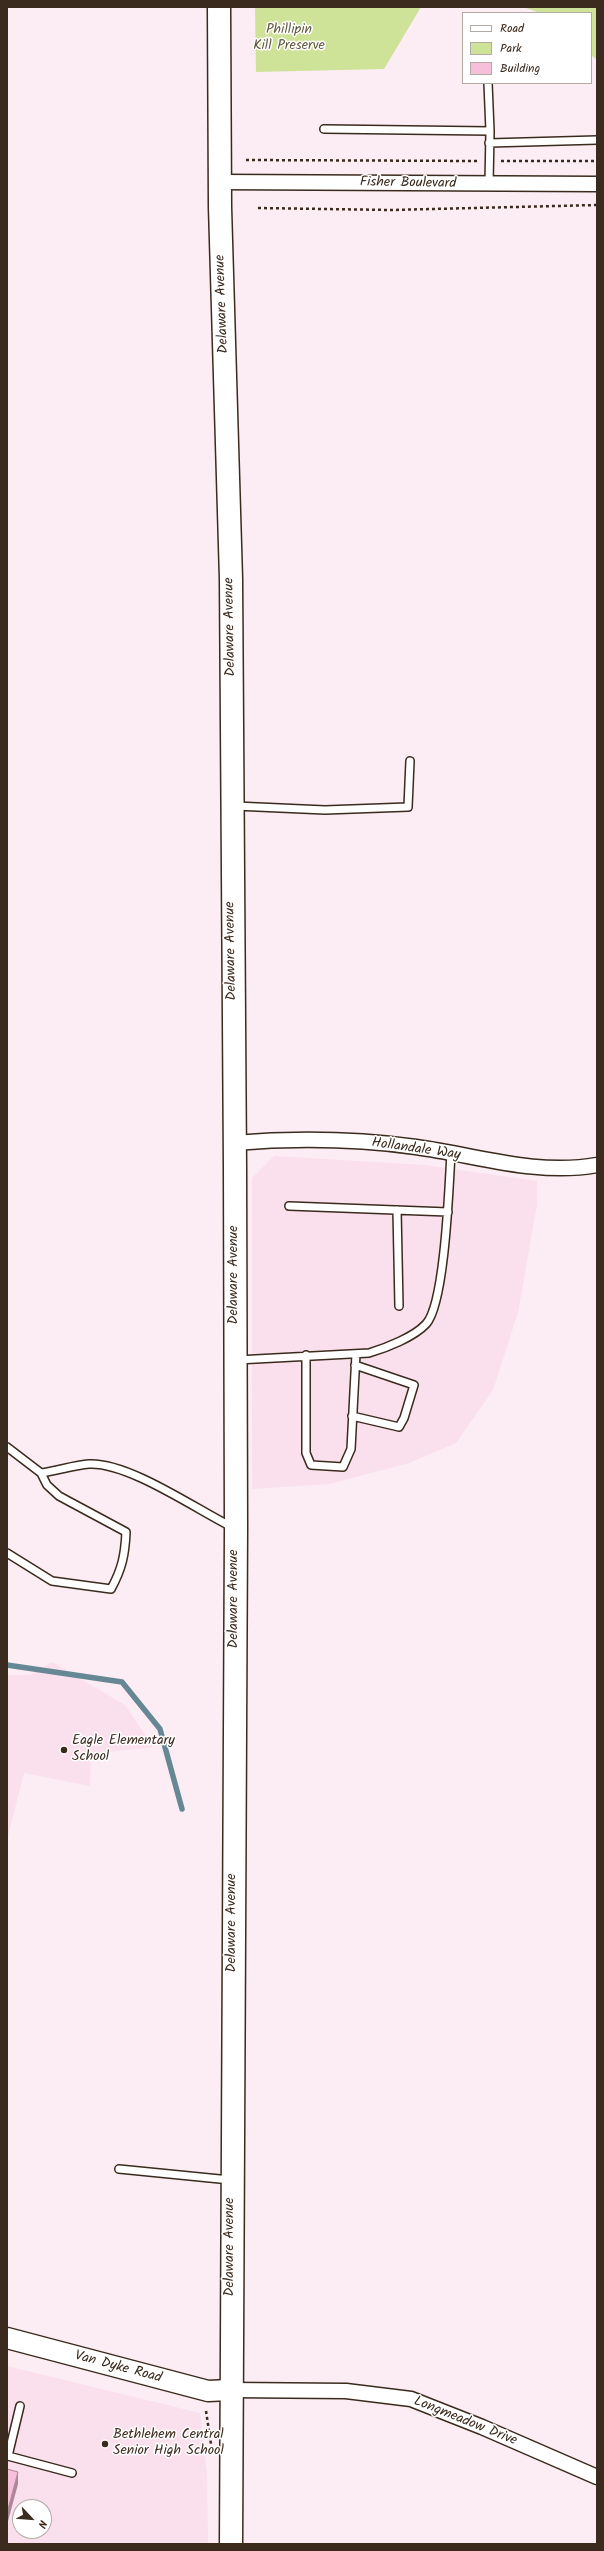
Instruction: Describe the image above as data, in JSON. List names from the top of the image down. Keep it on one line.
{"streets":{"main road":["Delaware Avenue"],"street":["Fisher Boulevard","Hollandale Way","Van Dyke Road","Longmeadow Drive"]},"crossings":[["Fisher Boulevard","Delaware Avenue"],["Delaware Avenue","Hollandale Way"],["Delaware Avenue","Van Dyke Road"],["Delaware Avenue","Longmeadow Drive"],["Van Dyke Road","Longmeadow Drive"]],"parks":["Phillipin Kill Preserve"],"places":["Eagle Elementary School","Bethlehem Central Senior High School"],"legend":["Road","Park","Building"],"north":"bottom right"}
